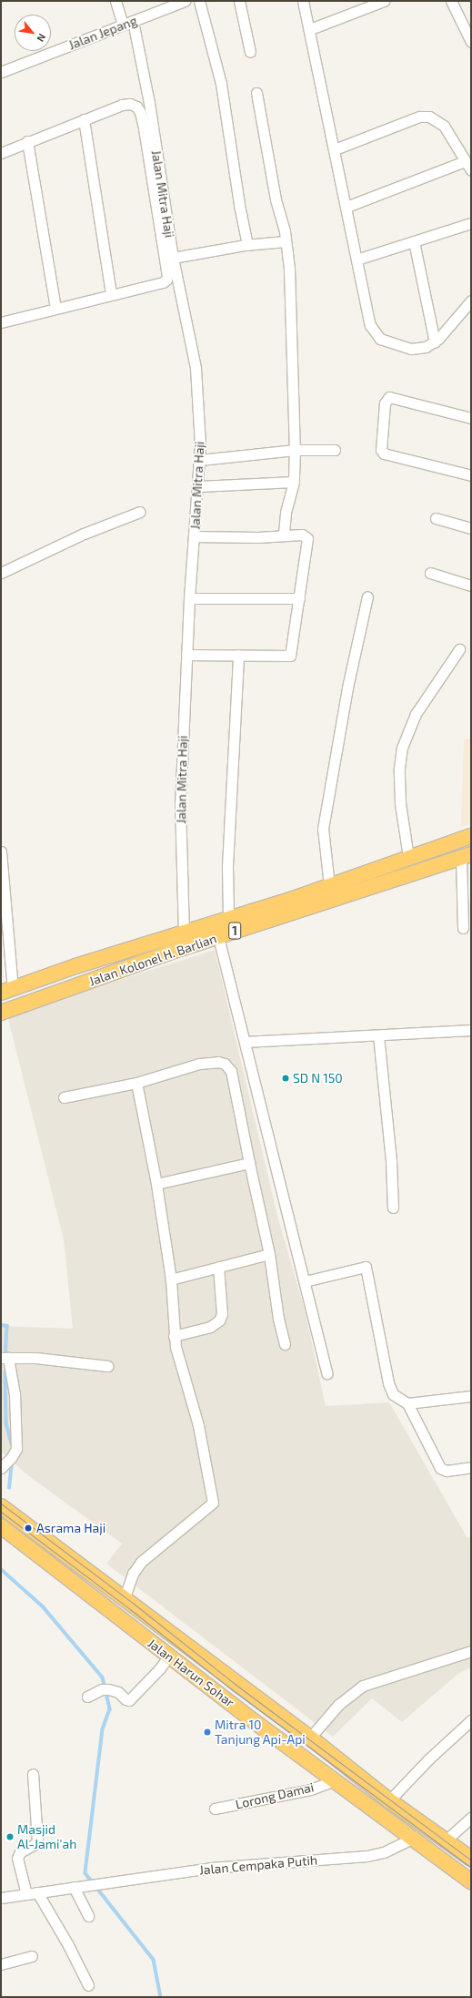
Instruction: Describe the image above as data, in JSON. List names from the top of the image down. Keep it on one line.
{"streets":{"highway":["1","Jalan Kolonel H. Barlian","Jalan Harun Sohar"],"street":["Jalan Jepang","Jalan Mitra Haji","Lorong Damai","Jalan Cempaka Putih"]},"crossings":[["Jalan Jepang","Jalan Mitra Haji"],["Jalan Mitra Haji","Jalan Kolonel H. Barlian"],["Jalan Harun Sohar","Lorong Damai"],["Jalan Harun Sohar","Jalan Cempaka Putih"]],"places":["SD N 150","Asrama Haji","Mitra 10 Tanjung Api-Api","Masjid Al-Jami'ah"],"north":"bottom right"}
